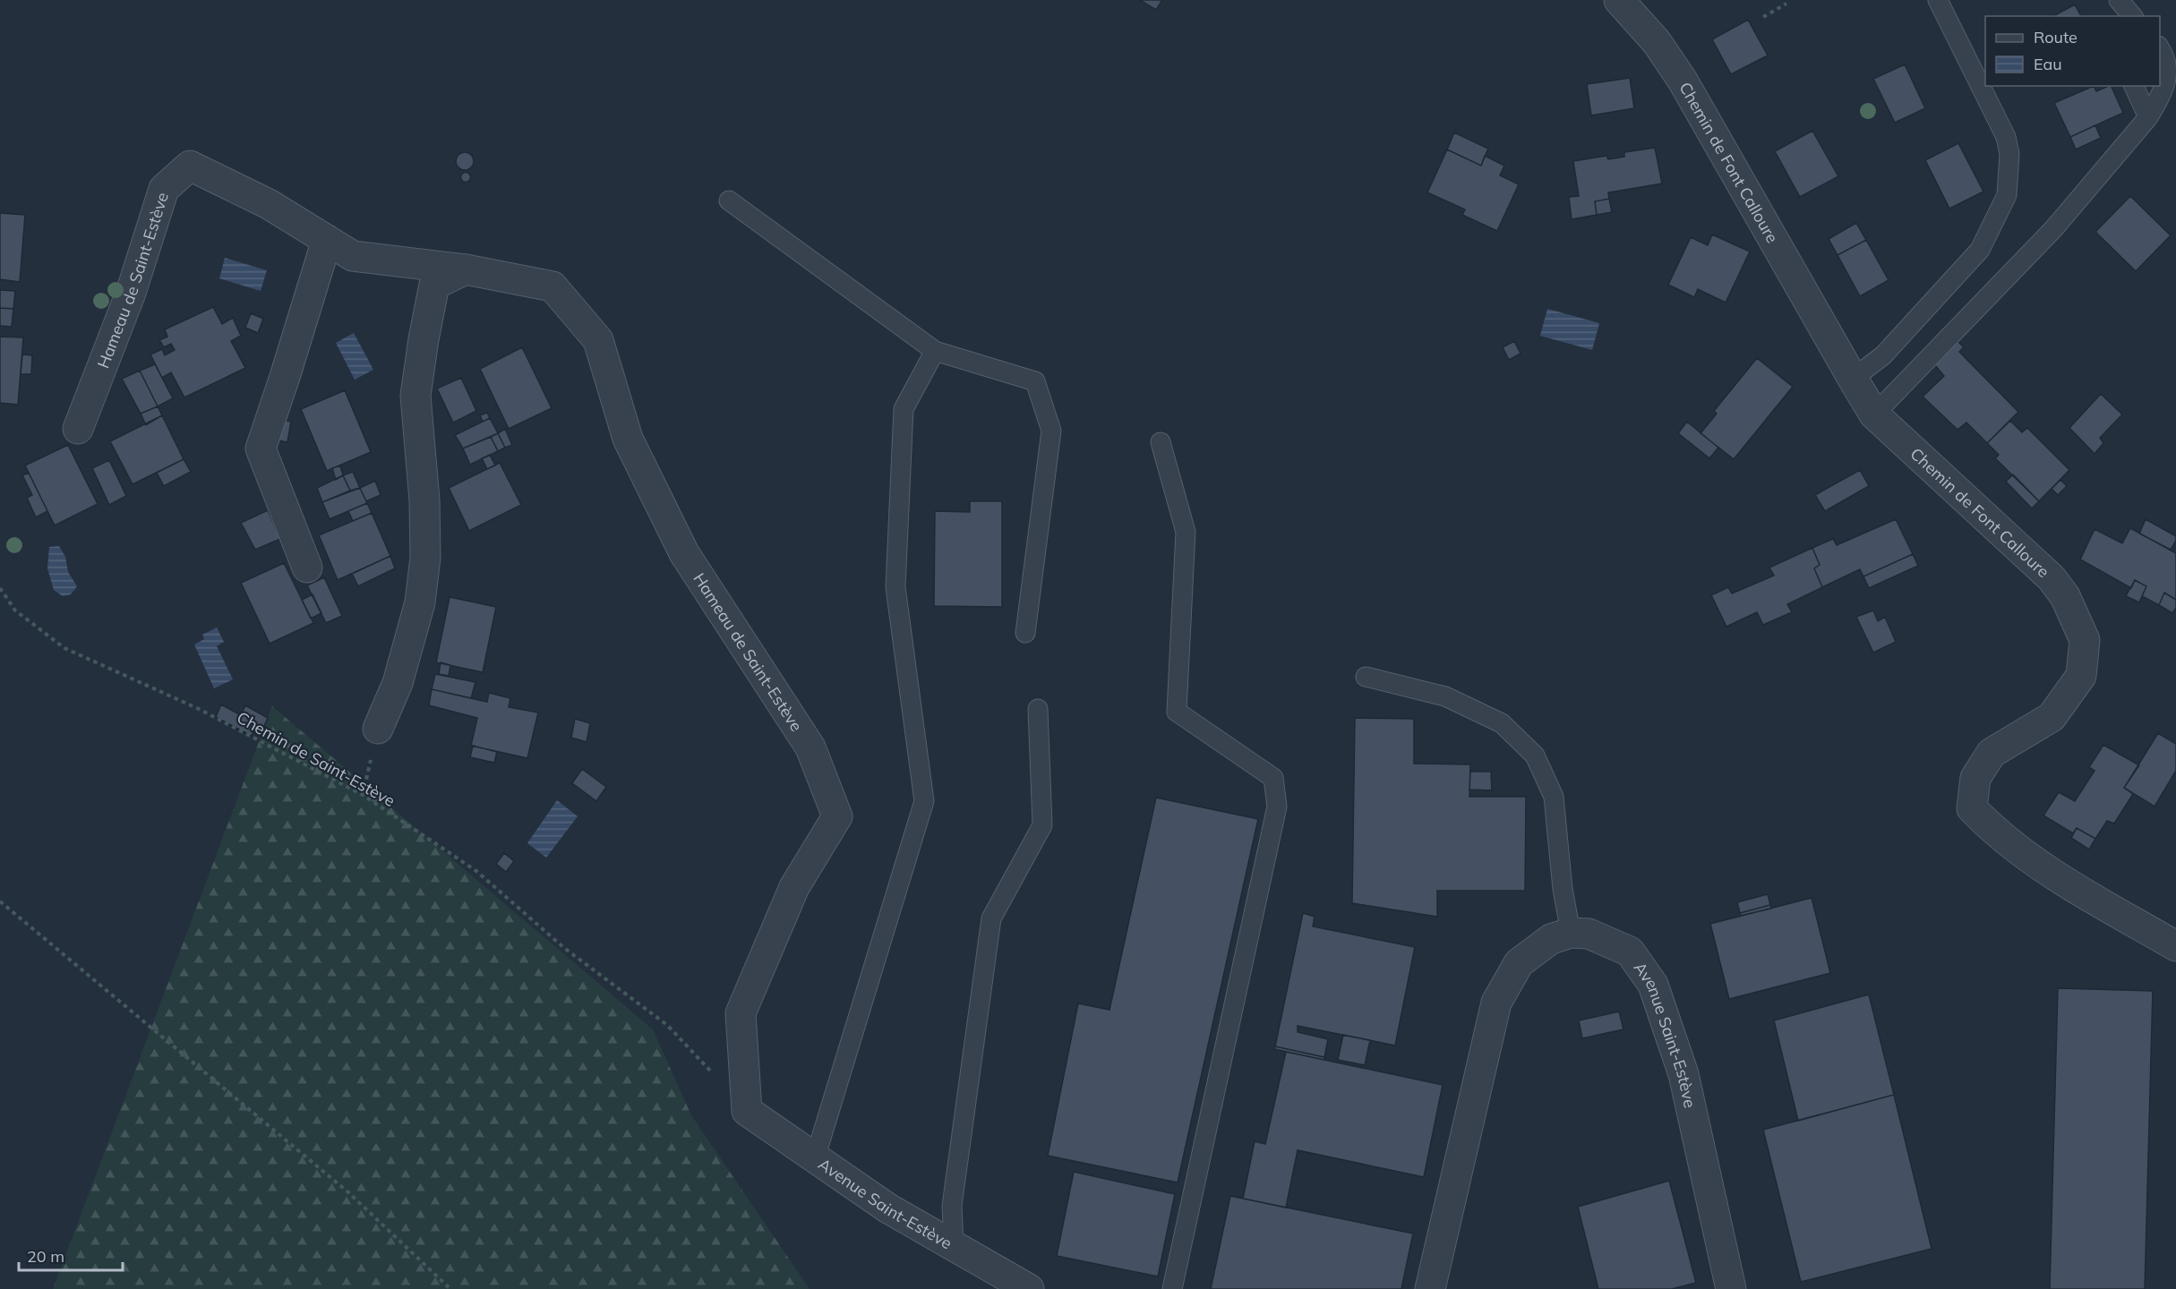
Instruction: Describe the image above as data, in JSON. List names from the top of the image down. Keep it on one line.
{"streets":{"street":["Chemin de Font Calloure","Hameau de Saint-Estève","Avenue Saint-Estève"],"path":["Chemin de Saint-Estève"]},"crossings":[["Hameau de Saint-Estève","Avenue Saint-Estève"]],"legend":["Route","Eau"],"scale_bar":"20 m"}
